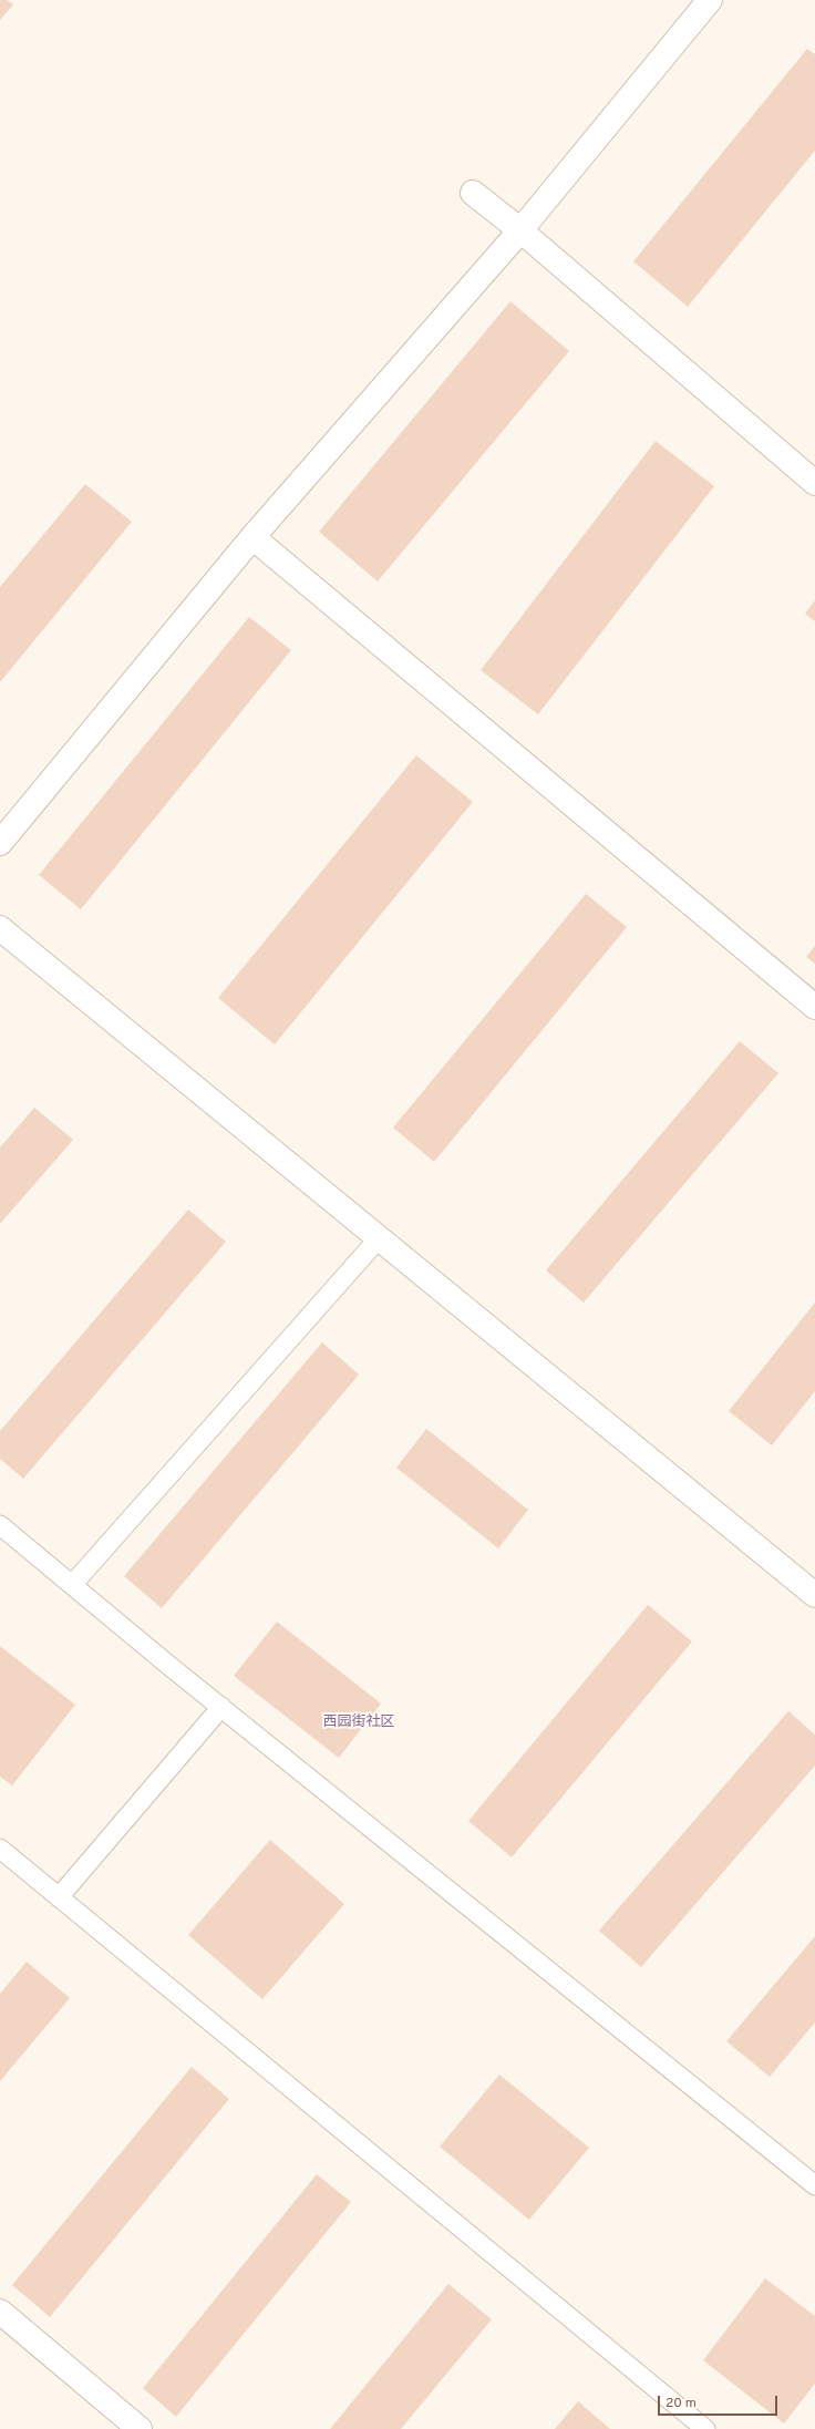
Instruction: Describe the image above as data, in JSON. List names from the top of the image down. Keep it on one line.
{"districts":["西园街社区"],"scale_bar":"20 m"}
